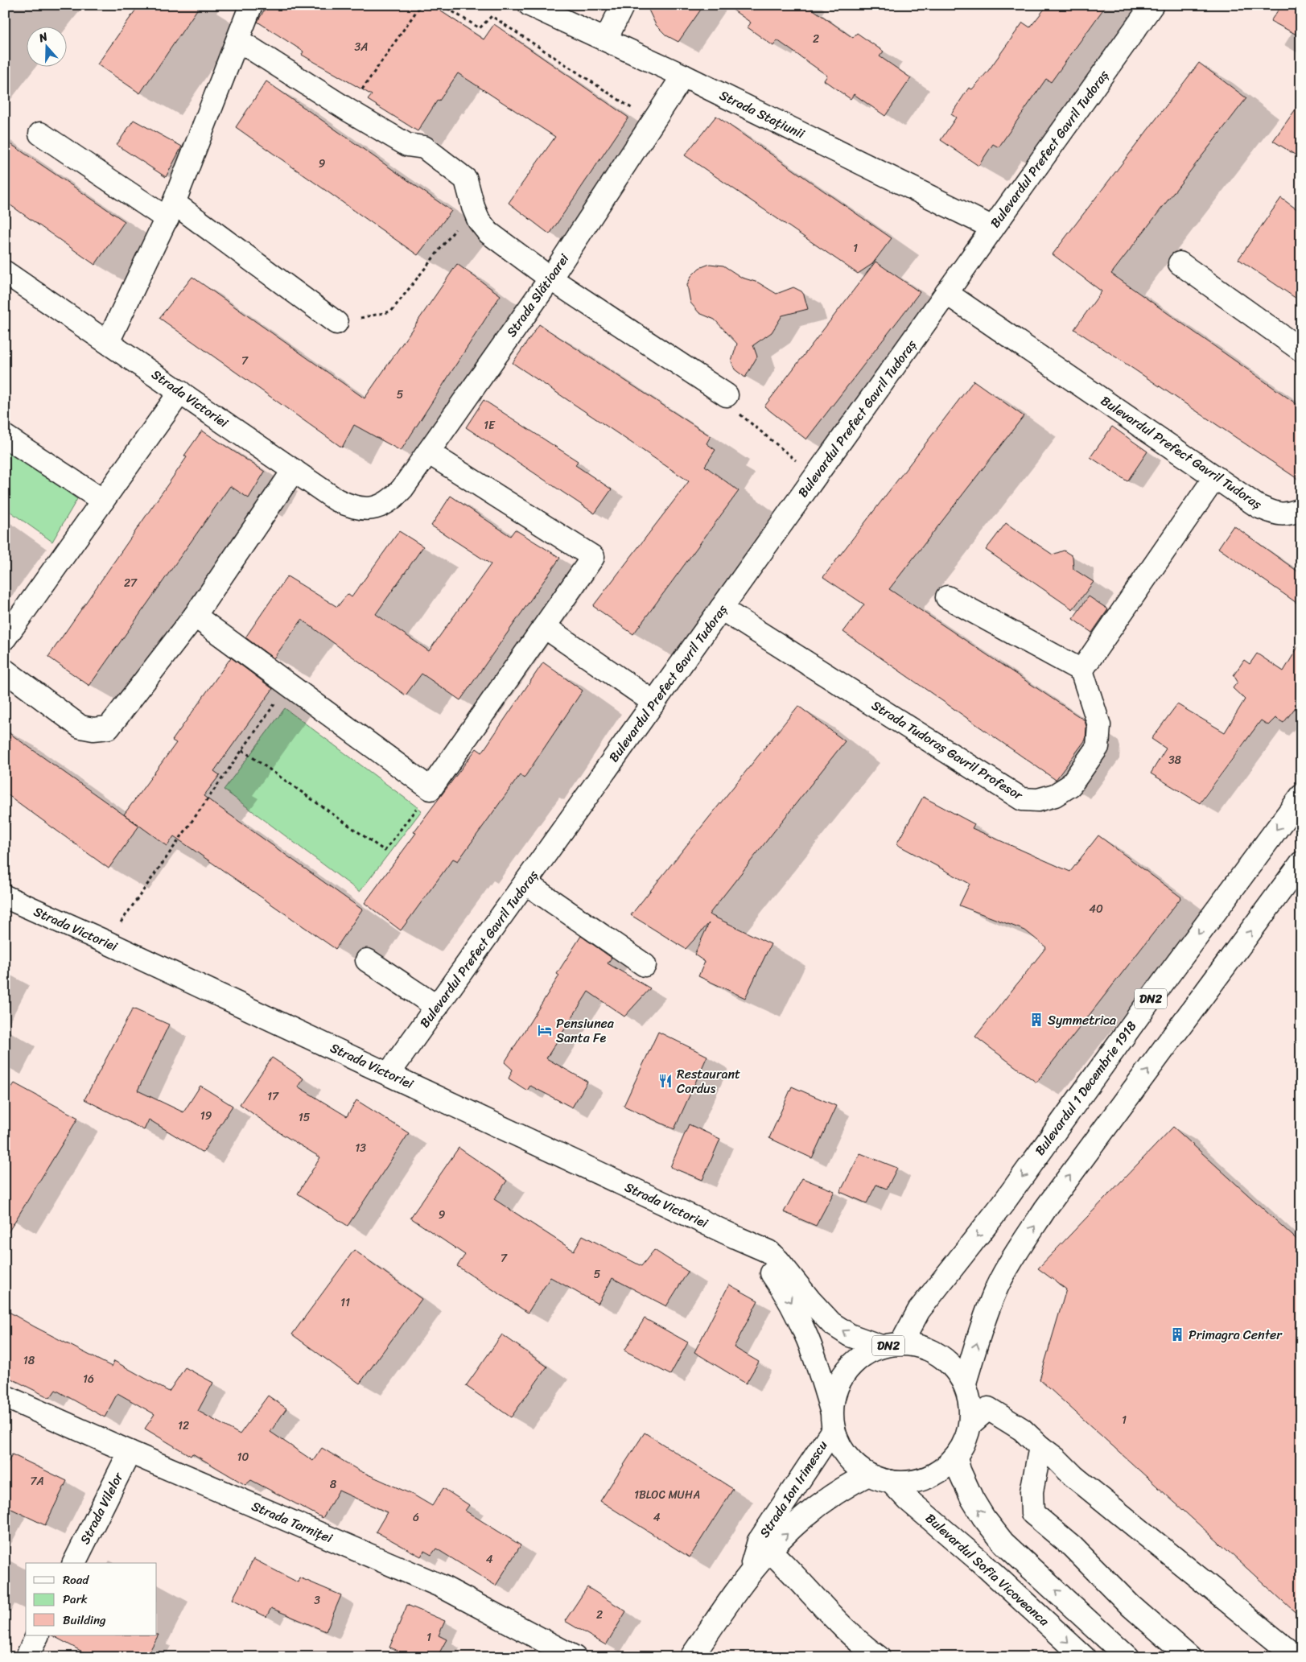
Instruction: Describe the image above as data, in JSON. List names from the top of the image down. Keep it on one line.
{"streets":{"street":["Strada Stațiunii","Bulevardul Prefect Gavril Tudoraș","Strada Slătioarei","Strada Victoriei","Strada Tudoraș Gavril Profesor","DN2","Bulevardul 1 Decembrie 1918","Strada Ion Irimescu","Strada Vilelor","Strada Tarniței","Bulevardul Sofia Vicoveanca"]},"crossings":[["Strada Stațiunii","Bulevardul Prefect Gavril Tudoraș"],["Strada Stațiunii","Strada Slătioarei"],["Bulevardul Prefect Gavril Tudoraș","Strada Victoriei"],["Bulevardul Prefect Gavril Tudoraș","Strada Tudoraș Gavril Profesor"],["Strada Slătioarei","Strada Victoriei"],["Strada Victoriei","DN2"],["Strada Victoriei","Bulevardul 1 Decembrie 1918"],["Strada Victoriei","Strada Ion Irimescu"],["Strada Victoriei","Bulevardul Sofia Vicoveanca"],["DN2","Bulevardul 1 Decembrie 1918"],["DN2","Strada Ion Irimescu"],["DN2","Bulevardul Sofia Vicoveanca"],["Bulevardul 1 Decembrie 1918","Strada Ion Irimescu"],["Bulevardul 1 Decembrie 1918","Bulevardul Sofia Vicoveanca"],["Strada Ion Irimescu","Bulevardul Sofia Vicoveanca"],["Strada Vilelor","Strada Tarniței"]],"places":{"building":["Symmetrica","Primagra Center"],"hotel":["Pensiunea Santa Fe"],"restaurant":["Restaurant Cordus"]},"house_numbers":["2","3A","9","1","7","5","1E","27","38","40","17","19","15","13","9","7","5","11","18","16","1","12","10","7A","8","1BLOC MUHA","6","4","4","3","2","1"],"legend":["Road","Park","Building"],"north":"top"}
